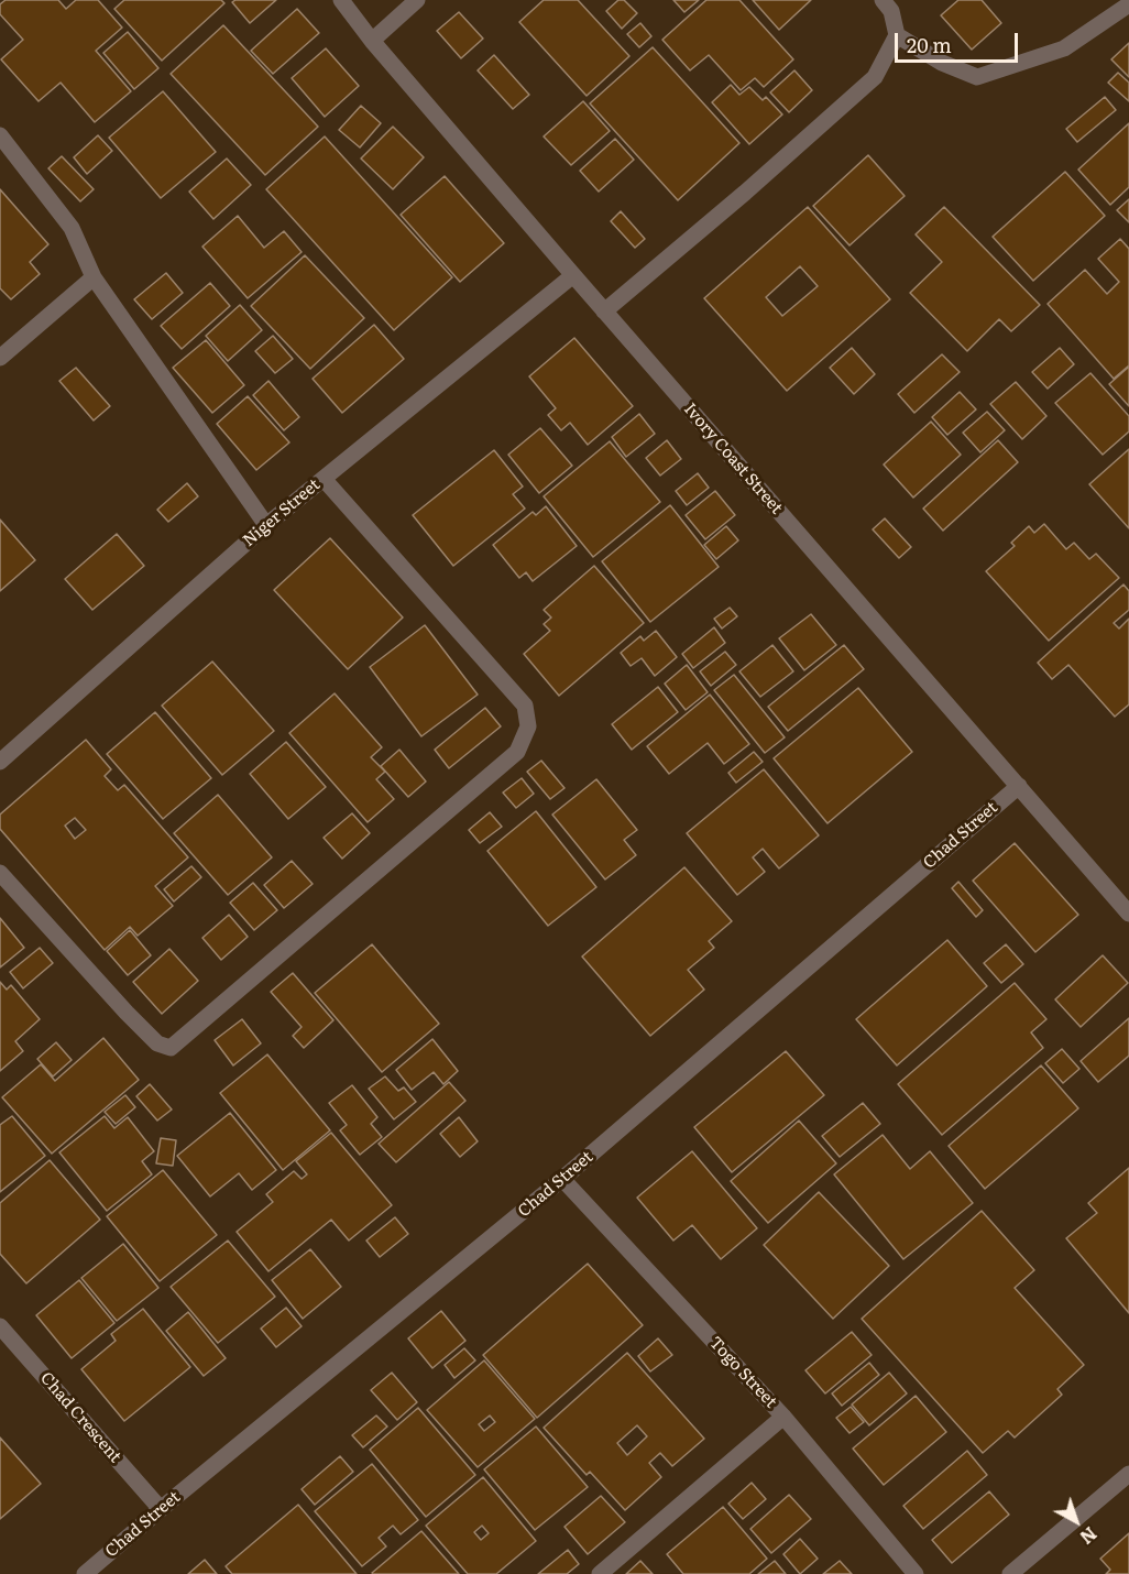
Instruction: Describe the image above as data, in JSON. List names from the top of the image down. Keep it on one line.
{"streets":{"street":["Ivory Coast Street","Niger Street","Chad Street","Togo Street","Chad Crescent"]},"crossings":[["Ivory Coast Street","Niger Street"],["Ivory Coast Street","Chad Street"],["Chad Street","Togo Street"],["Chad Street","Chad Crescent"]],"scale_bar":"20 m","north":"bottom right"}
